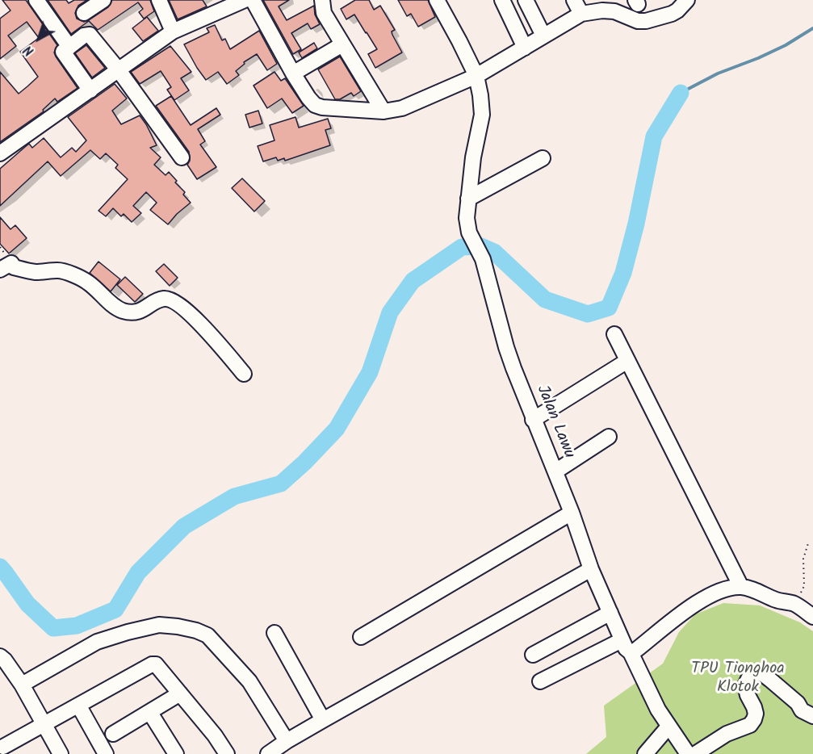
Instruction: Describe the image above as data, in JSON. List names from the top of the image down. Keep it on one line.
{"streets":{"street":["Jalan Lawu"]},"parks":["TPU Tionghoa Klotok"],"north":"bottom left"}
